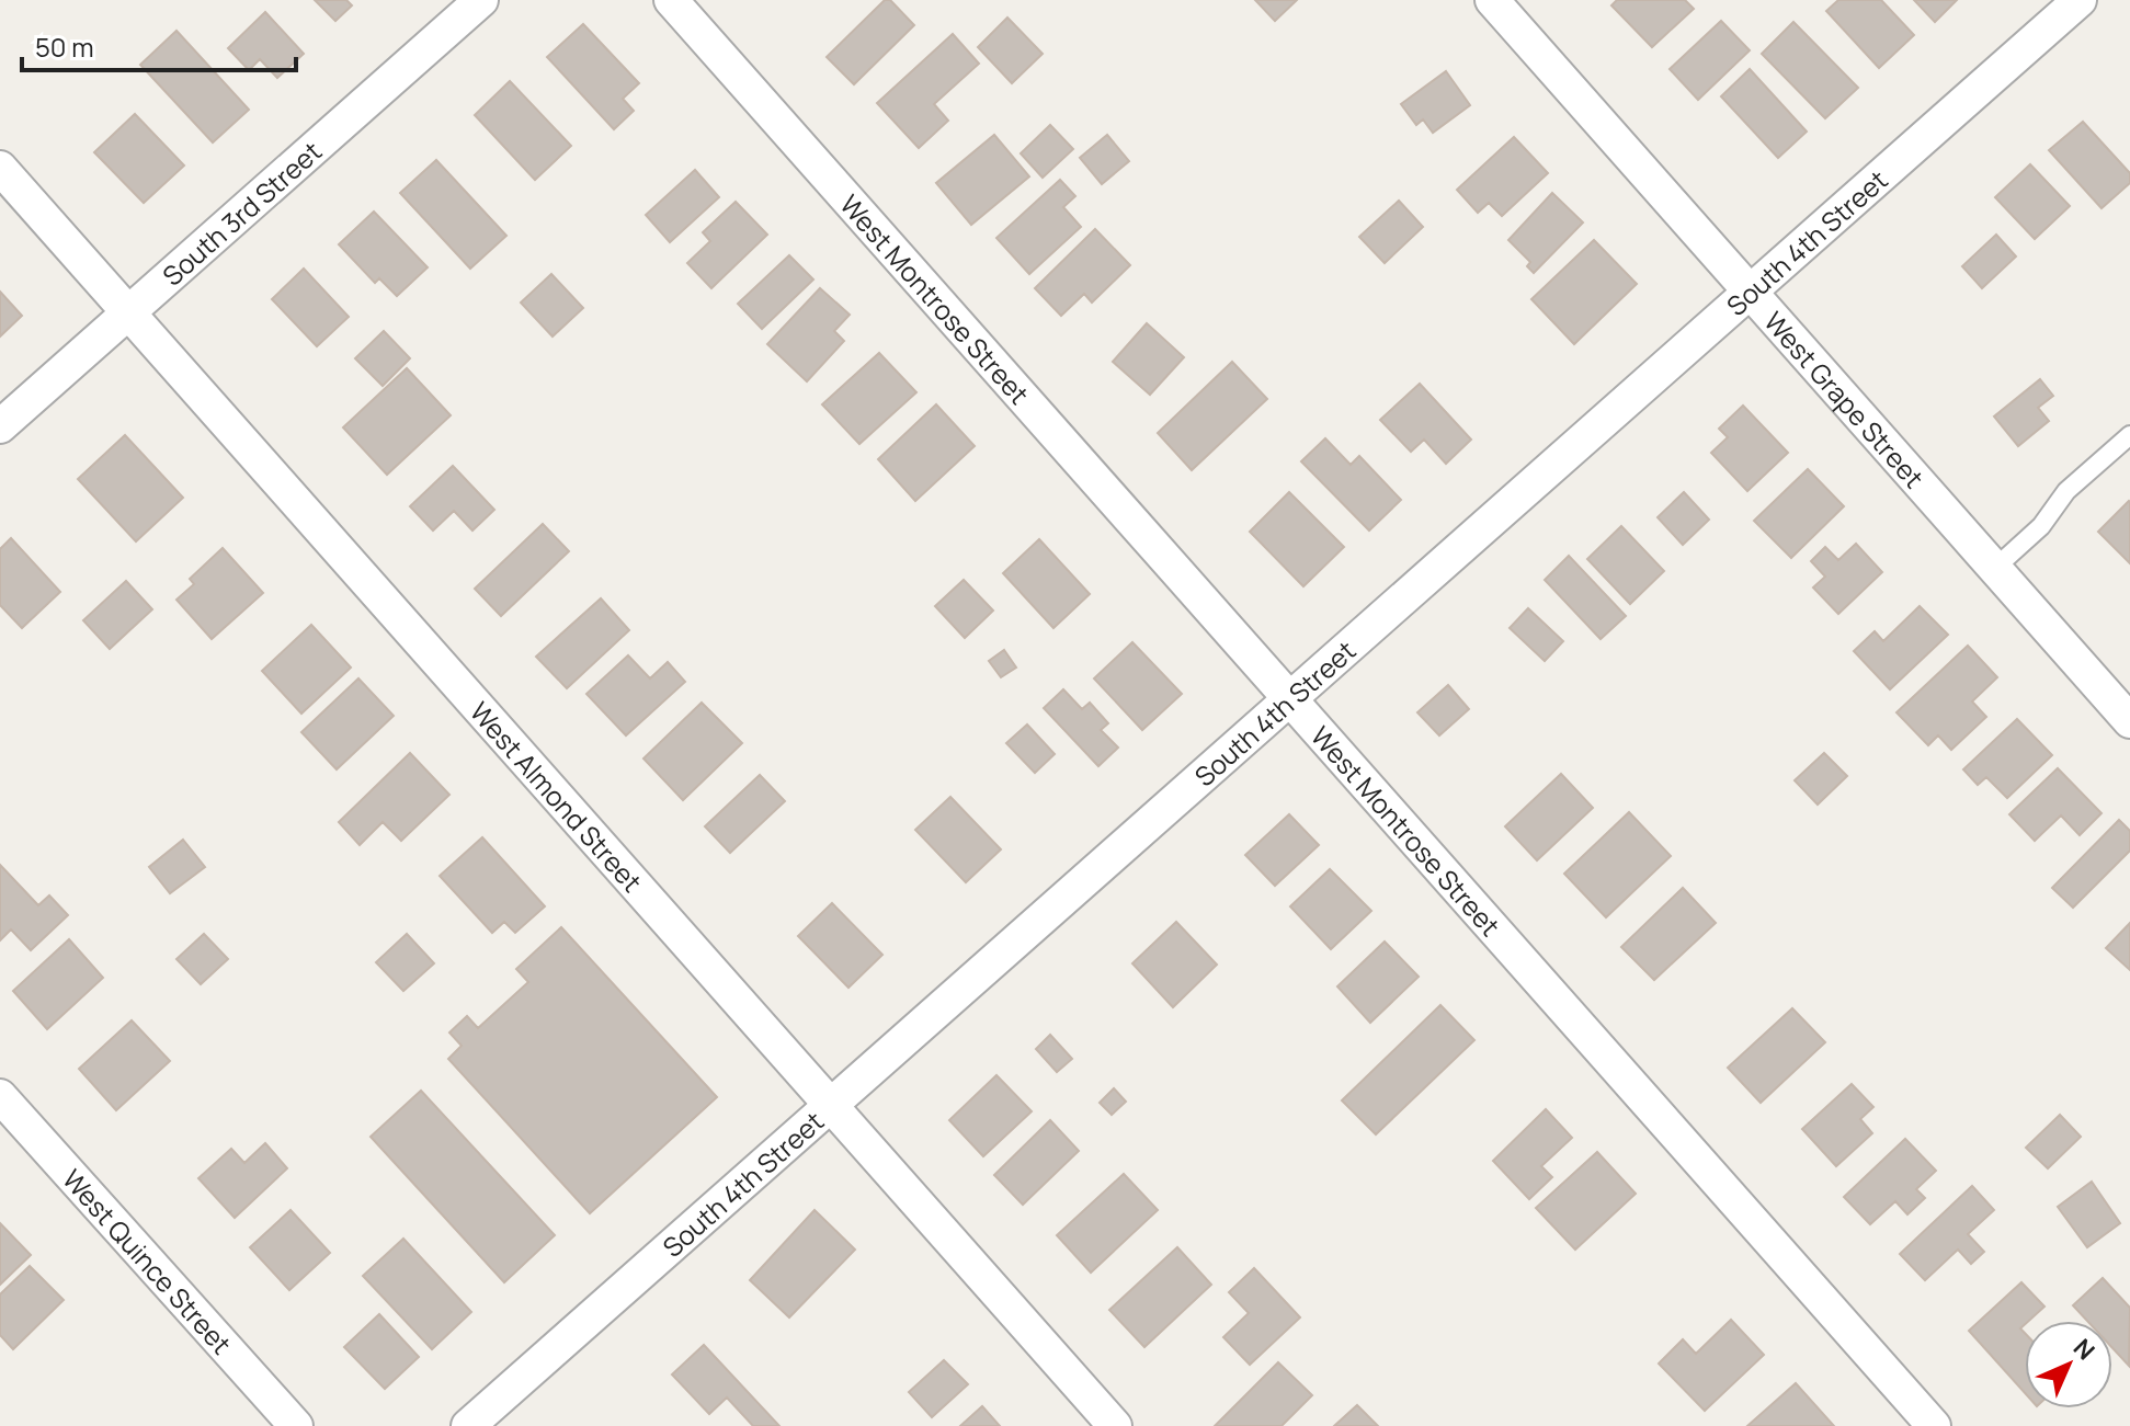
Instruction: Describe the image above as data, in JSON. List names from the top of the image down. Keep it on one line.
{"streets":{"street":["South 3rd Street","South 4th Street","West Montrose Street","West Grape Street","West Almond Street","West Quince Street"]},"crossings":[["South 3rd Street","West Almond Street"],["South 4th Street","West Montrose Street"],["South 4th Street","West Grape Street"],["South 4th Street","West Almond Street"]],"scale_bar":"50 m","north":"top right"}
